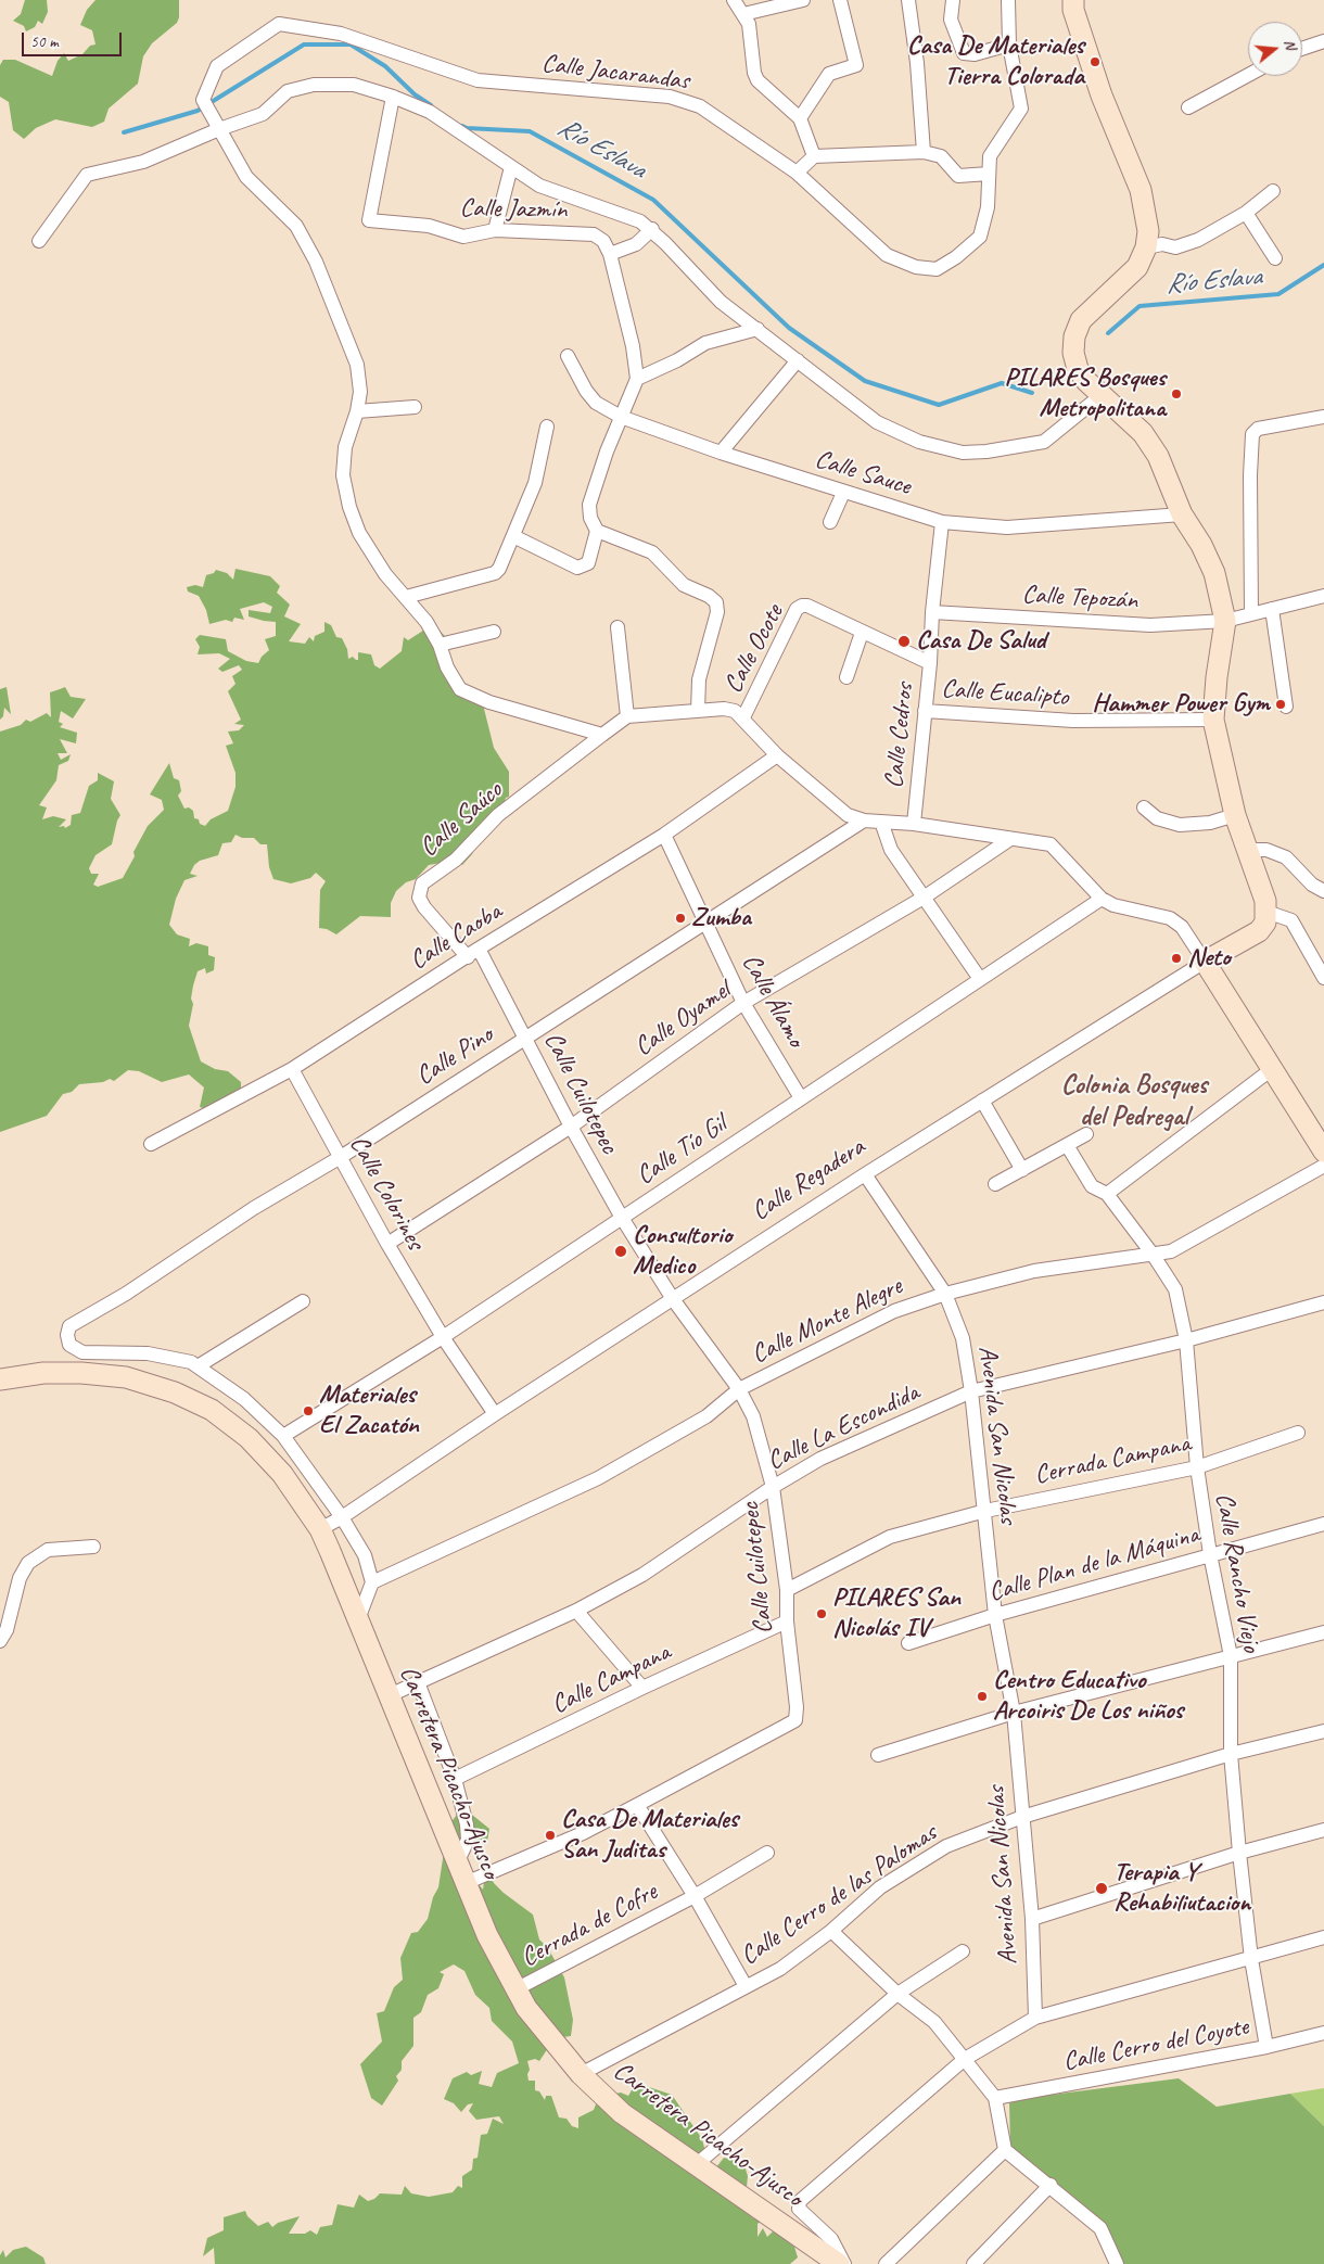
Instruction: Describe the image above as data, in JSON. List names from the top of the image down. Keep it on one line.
{"streets":{"street":["Calle Jacarandas","Calle Jazmín","Calle Sauce","Calle Tepozán","Calle Ocote","Calle Eucalipto","Calle Cedros","Calle Saúco","Calle Caoba","Calle Álamo","Calle Oyamel","Calle Pino","Calle Cuilotepec","Calle Tío Gil","Calle Regadera","Calle Colorines","Calle Monte Alegre","Calle La Escondida","Avenida San Nicolas","Cerrada Campana","Calle Plan de la Máquina","Calle Rancho Viejo","Calle Campana","Carretera Picacho-Ajusco","Calle Cerro de las Palomas","Cerrada de Cofre","Calle Cerro del Coyote"]},"crossings":[["Calle Sauce","Calle Cedros"],["Calle Tepozán","Calle Cedros"],["Calle Eucalipto","Calle Cedros"],["Calle Saúco","Calle Caoba"],["Calle Saúco","Calle Cuilotepec"],["Calle Caoba","Calle Álamo"],["Calle Caoba","Calle Cuilotepec"],["Calle Caoba","Calle Colorines"],["Calle Álamo","Calle Oyamel"],["Calle Álamo","Calle Pino"],["Calle Álamo","Calle Tío Gil"],["Calle Oyamel","Calle Cuilotepec"],["Calle Oyamel","Calle Colorines"],["Calle Pino","Calle Cuilotepec"],["Calle Pino","Calle Colorines"],["Calle Cuilotepec","Calle Tío Gil"],["Calle Cuilotepec","Calle Regadera"],["Calle Cuilotepec","Calle Monte Alegre"],["Calle Cuilotepec","Calle La Escondida"],["Calle Cuilotepec","Cerrada Campana"],["Calle Cuilotepec","Calle Campana"],["Calle Tío Gil","Calle Colorines"],["Calle Regadera","Calle Colorines"],["Calle Regadera","Avenida San Nicolas"],["Calle Regadera","Carretera Picacho-Ajusco"],["Calle Monte Alegre","Avenida San Nicolas"],["Calle Monte Alegre","Calle Rancho Viejo"],["Calle La Escondida","Avenida San Nicolas"],["Calle La Escondida","Calle Rancho Viejo"],["Calle La Escondida","Carretera Picacho-Ajusco"],["Avenida San Nicolas","Cerrada Campana"],["Avenida San Nicolas","Calle Plan de la Máquina"],["Avenida San Nicolas","Calle Cerro de las Palomas"],["Cerrada Campana","Calle Rancho Viejo"],["Calle Plan de la Máquina","Calle Rancho Viejo"],["Calle Rancho Viejo","Calle Cerro de las Palomas"],["Calle Rancho Viejo","Calle Cerro del Coyote"],["Carretera Picacho-Ajusco","Calle Cerro de las Palomas"],["Carretera Picacho-Ajusco","Cerrada de Cofre"]],"districts":["Colonia Bosques del Pedregal"],"water":["Río Eslava"],"places":["Casa De Materiales Tierra Colorada","PILARES Bosques Metropolitana","Casa De Salud","Hammer Power Gym","Zumba","Neto","Consultorio Medico","Materiales El Zacatón","PILARES San Nicolás IV","Centro Educativo Arcoiris De Los niños","Casa De Materiales San Juditas","Terapia Y Rehabiliutacion"],"scale_bar":"50 m","north":"right"}
